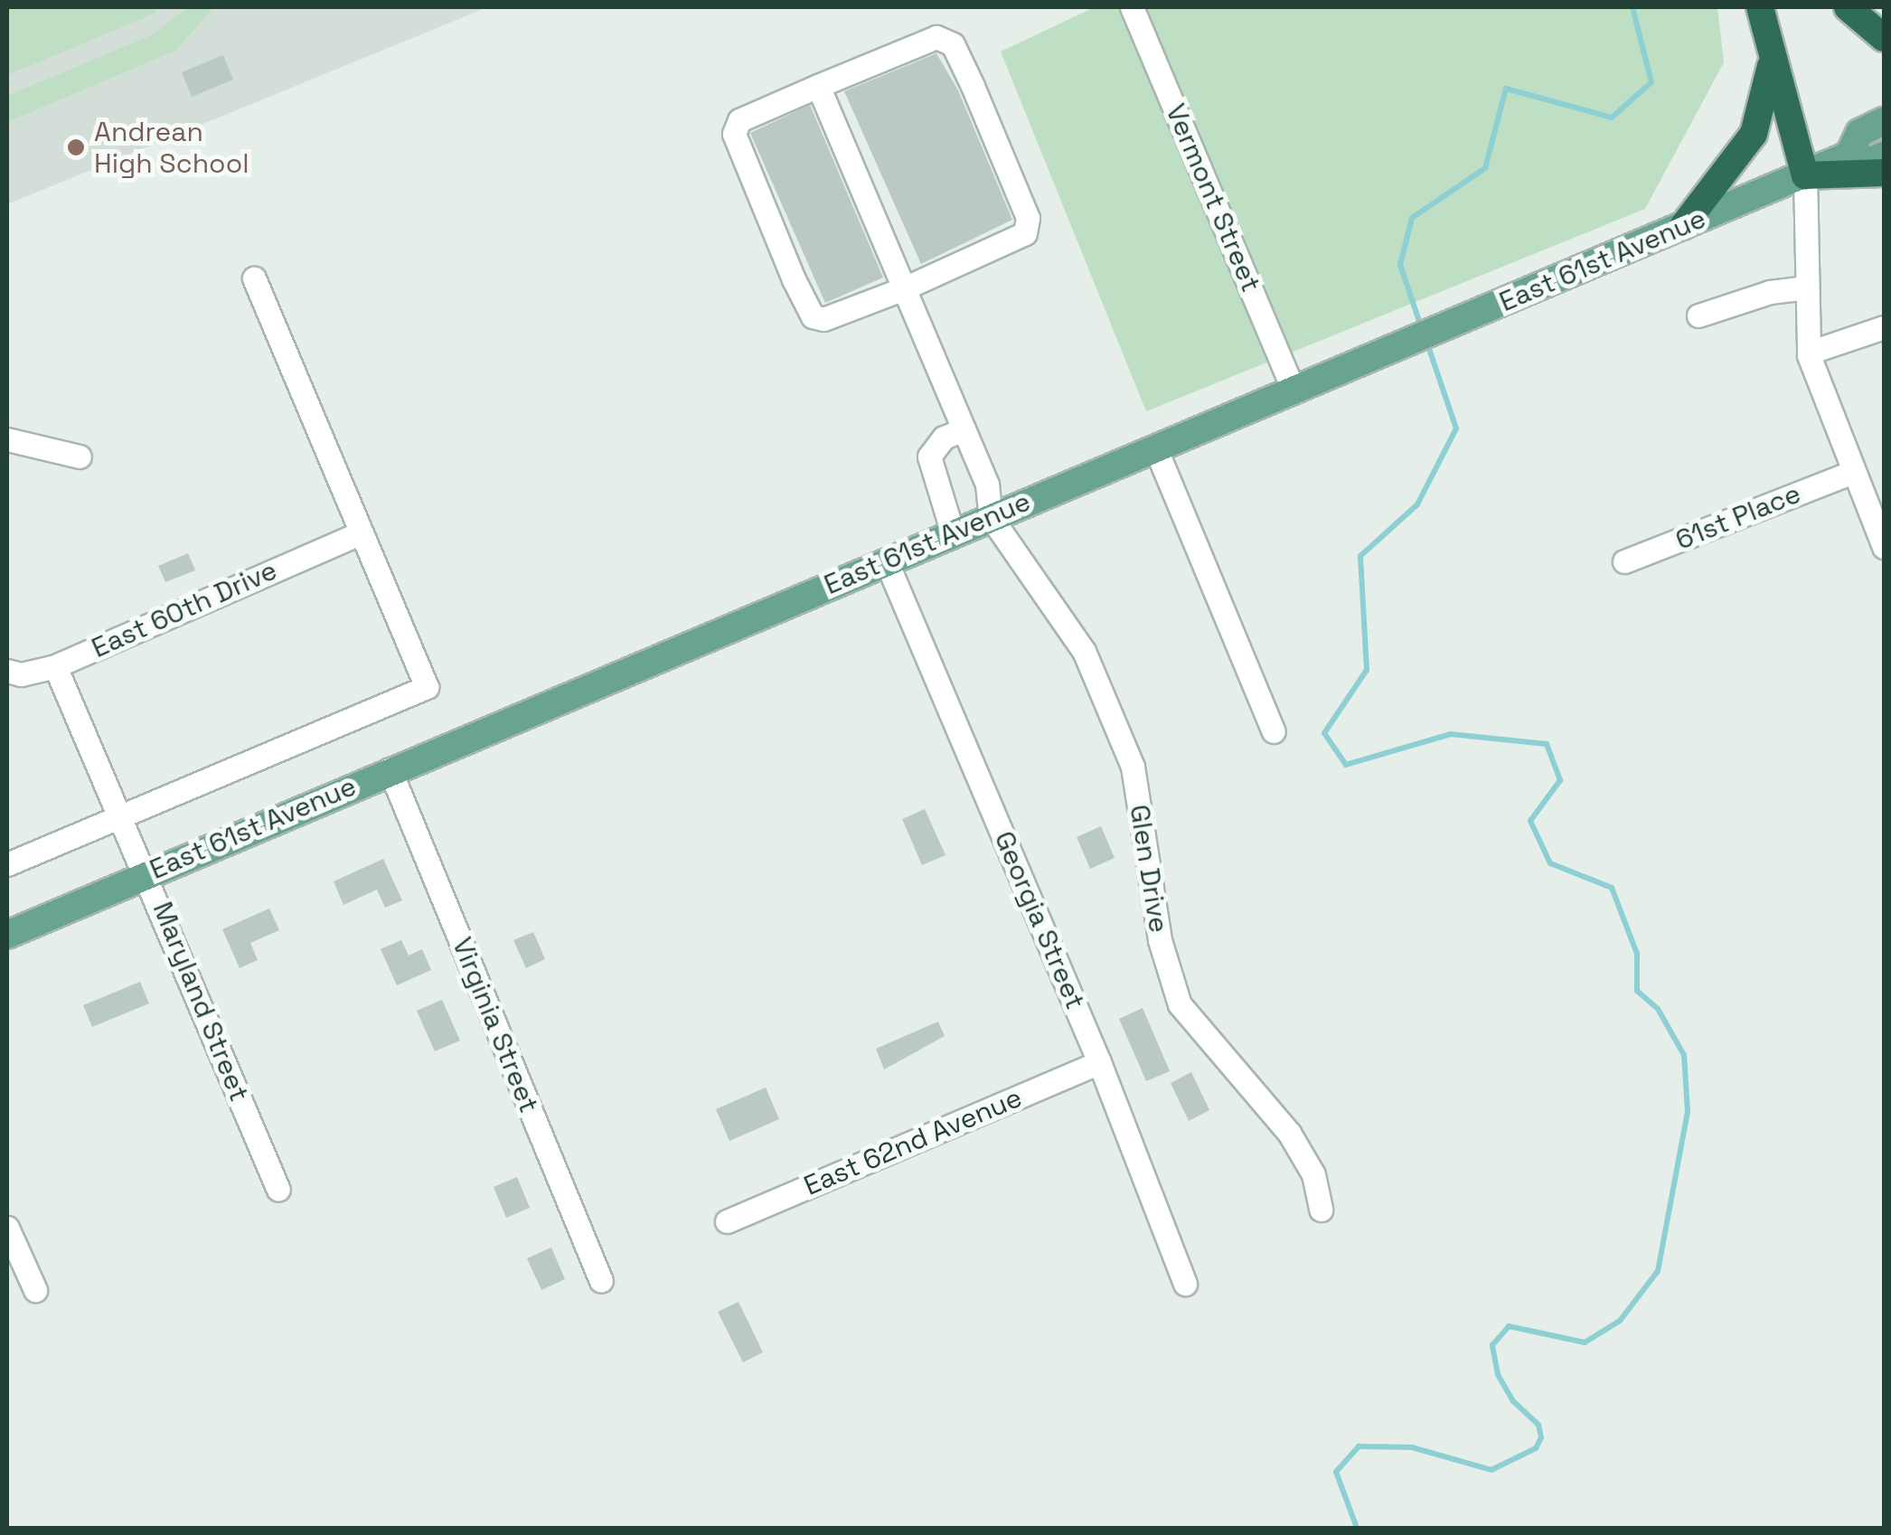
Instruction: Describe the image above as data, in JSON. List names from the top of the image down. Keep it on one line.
{"streets":{"main road":["East 61st Avenue"],"street":["Vermont Street","61st Place","East 60th Drive","Glen Drive","Georgia Street","Maryland Street","Virginia Street","East 62nd Avenue"]},"crossings":[["Vermont Street","East 61st Avenue"],["East 61st Avenue","Glen Drive"],["East 61st Avenue","Georgia Street"],["East 61st Avenue","Maryland Street"],["East 61st Avenue","Virginia Street"],["East 60th Drive","Maryland Street"],["Georgia Street","East 62nd Avenue"]],"places":["Andrean High School"]}
